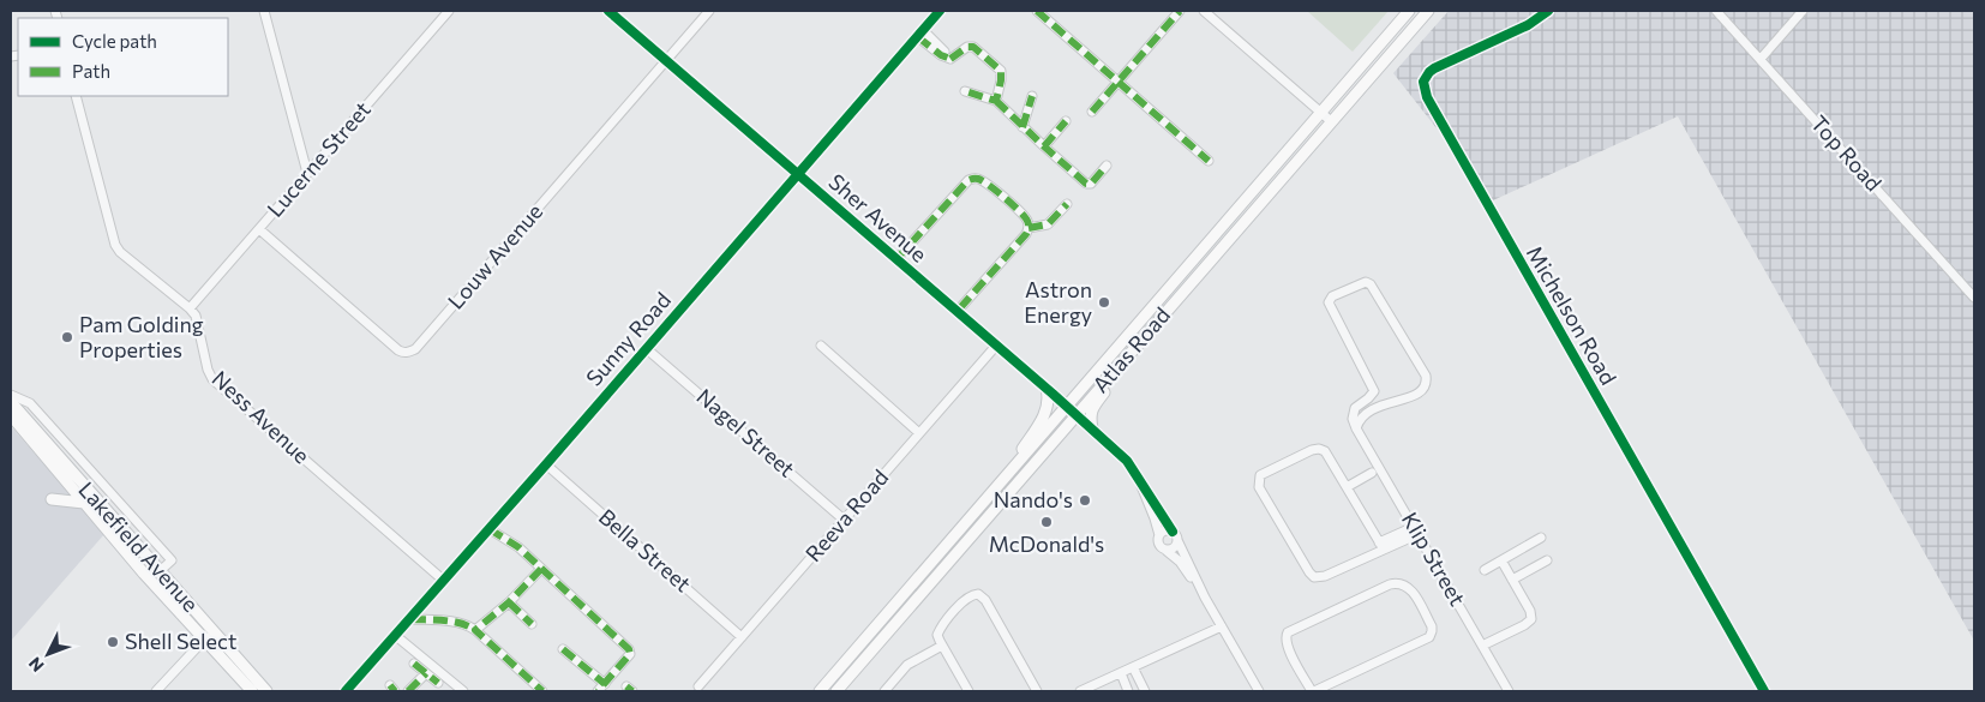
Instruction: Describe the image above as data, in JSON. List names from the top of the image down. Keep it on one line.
{"streets":{"main road":["Atlas Road","Lakefield Avenue"],"street":["Top Road","Lucerne Street","Sher Avenue","Louw Avenue","Michelson Road","Sunny Road","Ness Avenue","Nagel Street","Reeva Road","Bella Street","Klip Street"]},"crossings":[["Lucerne Street","Louw Avenue"],["Lucerne Street","Ness Avenue"],["Sher Avenue","Louw Avenue"],["Sher Avenue","Sunny Road"],["Sher Avenue","Atlas Road"],["Sher Avenue","Reeva Road"],["Sunny Road","Ness Avenue"],["Sunny Road","Nagel Street"],["Sunny Road","Bella Street"],["Nagel Street","Reeva Road"],["Reeva Road","Bella Street"]],"places":["Astron Energy","Pam Golding Properties","Nando's","McDonald's","Shell Select"],"legend":["Cycle path","Path"],"north":"bottom left"}
